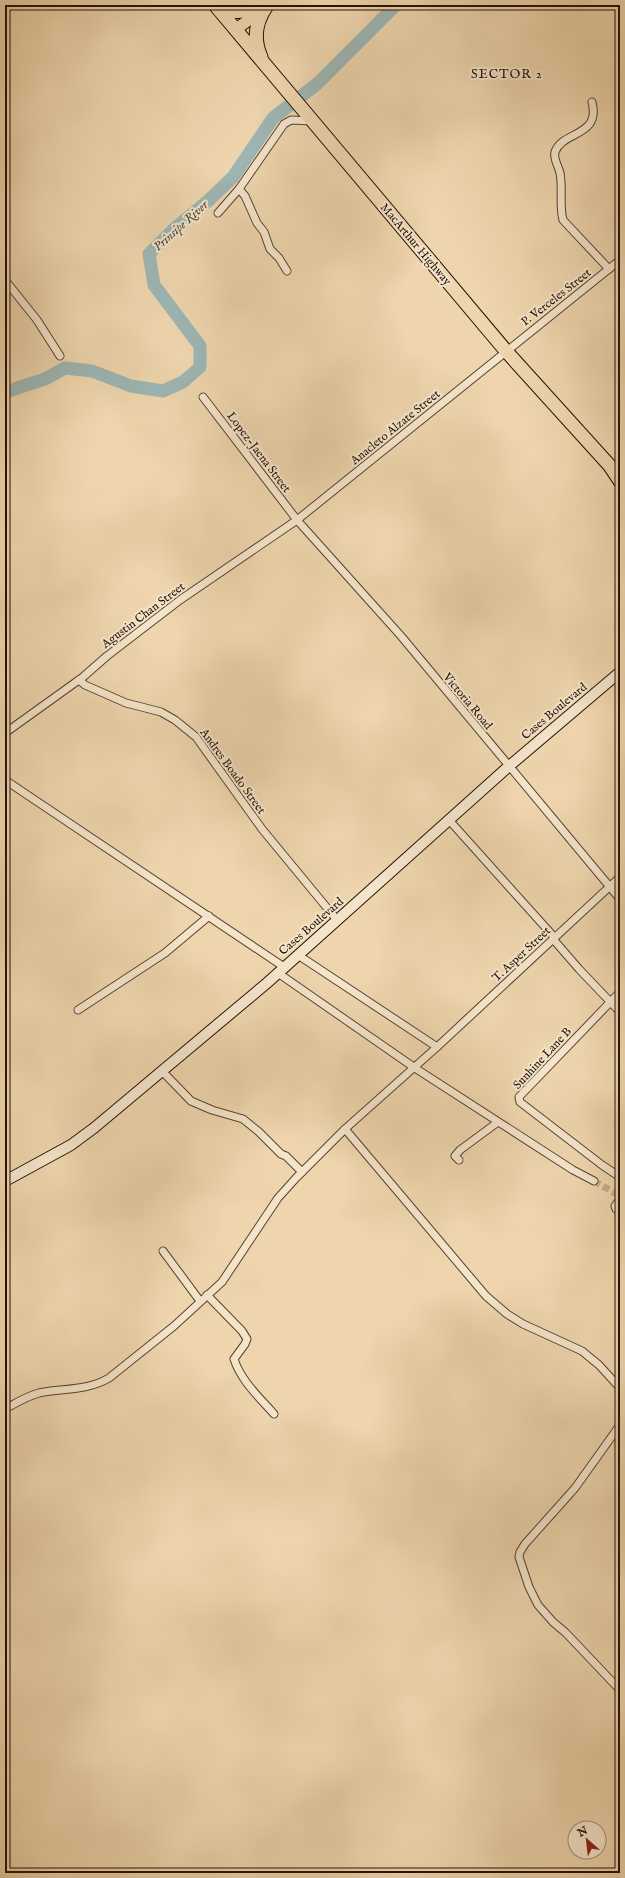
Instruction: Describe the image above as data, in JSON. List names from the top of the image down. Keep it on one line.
{"streets":{"highway":["MacArthur Highway"],"street":["P. Verceles Street","Anacleto Alzate Street","Lopez-Jaena Street","Agustin Chan Street","Victoria Road","Cases Boulevard","Andres Boado Street","T. Asper Street","Sunhine Lane B"]},"crossings":[["MacArthur Highway","P. Verceles Street"],["MacArthur Highway","Anacleto Alzate Street"],["P. Verceles Street","Anacleto Alzate Street"],["Anacleto Alzate Street","Lopez-Jaena Street"],["Anacleto Alzate Street","Agustin Chan Street"],["Anacleto Alzate Street","Victoria Road"],["Lopez-Jaena Street","Agustin Chan Street"],["Lopez-Jaena Street","Victoria Road"],["Agustin Chan Street","Victoria Road"],["Agustin Chan Street","Andres Boado Street"],["Victoria Road","Cases Boulevard"],["Victoria Road","T. Asper Street"],["Cases Boulevard","Andres Boado Street"]],"districts":["SECTOR 2"],"water":["Prinsipe River"],"north":"top left"}
